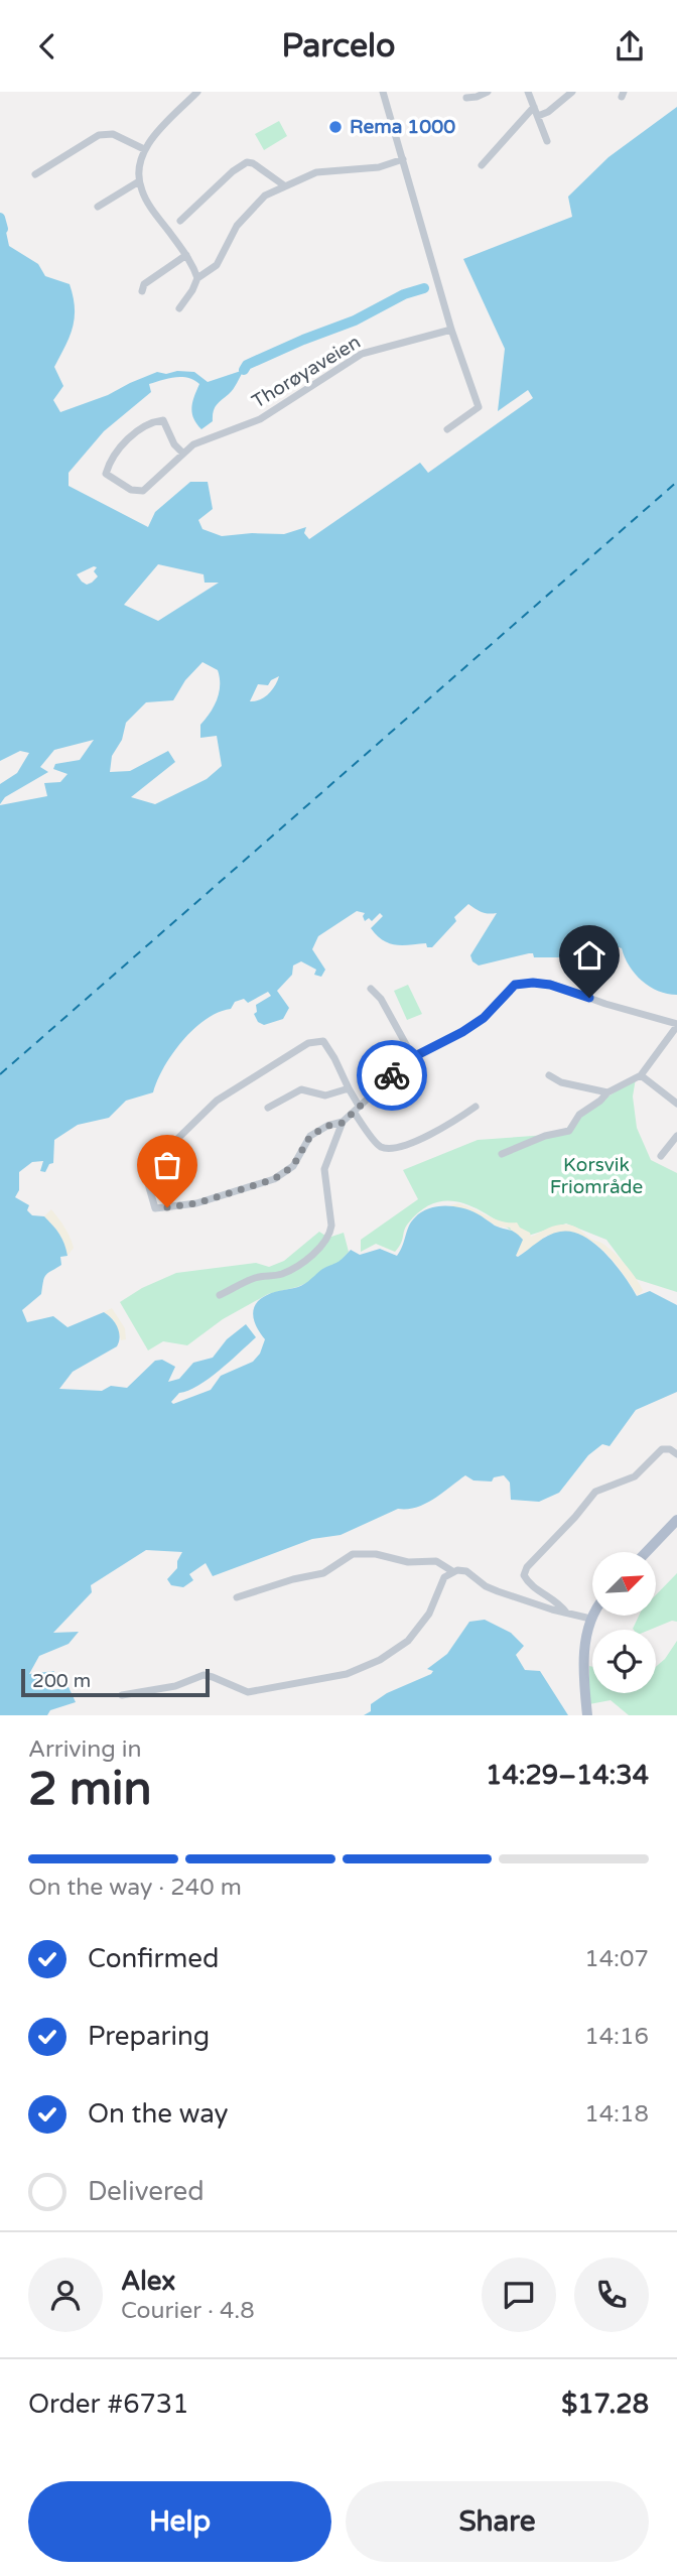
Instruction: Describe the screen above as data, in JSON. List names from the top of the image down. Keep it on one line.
{"streets":{"street":["Thorøyaveien"]},"parks":["Korsvik Friområde"],"places":["Rema 1000"],"scale_bar":"200 m","north":"top right","page":{"header":"Parcelo","scale":"200 m","heading":["2 min","Arriving in","14:29–14:34"],"panel":["Alex","Courier · 4.8","Order #6731","$17.28"],"bar":"On the way · 240 m","list":[["Confirmed","14:07"],["Preparing","14:16"],["On the way","14:18"],"Delivered"],"buttons":["Help","Share"]}}
